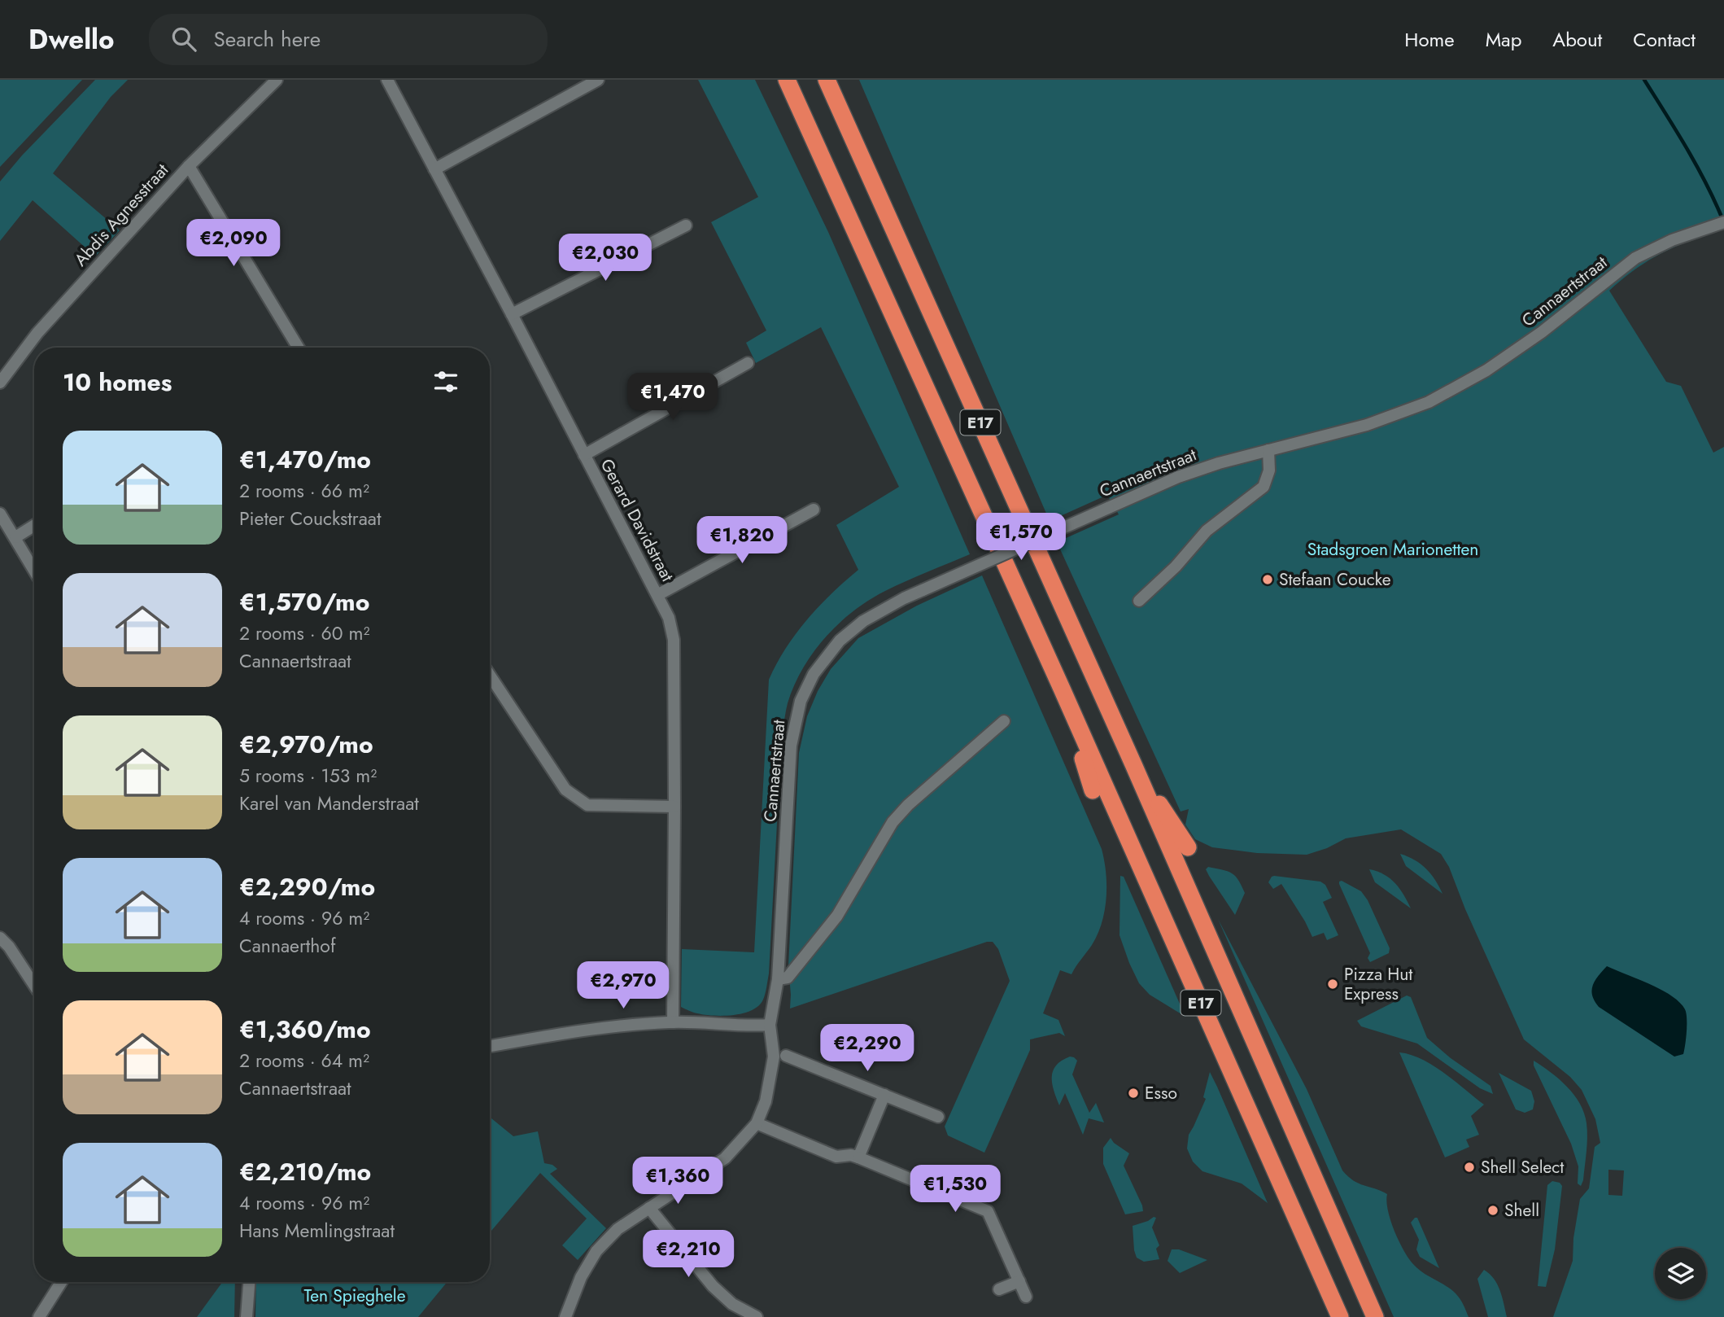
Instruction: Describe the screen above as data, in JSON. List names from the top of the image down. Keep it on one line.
{"streets":{"highway":["E17"],"street":["Abdis Agnesstraat","Cannaertstraat","Gerard Davidstraat"]},"parks":["Stadsgroen Marionetten","Ten Spieghele"],"places":["Stefaan Coucke","Pizza Hut Express","Esso","Shell Select","Shell"],"page":{"header":"Dwello","search":"Search here","nav":["Home","Map","About","Contact"],"price":["€2,090","€2,030","€1,470","€1,570","€1,820","€2,970","€2,290","€1,360","€1,530","€2,210"],"heading":"10 homes","list":[{"name":"€1,470/mo","note":"2 rooms · 66 m² · Pieter Couckstraat"},{"name":"€1,570/mo","note":"2 rooms · 60 m² · Cannaertstraat"},{"name":"€2,970/mo","note":"5 rooms · 153 m² · Karel van Manderstraat"},{"name":"€2,290/mo","note":"4 rooms · 96 m² · Cannaerthof"},{"name":"€1,360/mo","note":"2 rooms · 64 m² · Cannaertstraat"},{"name":"€2,210/mo","note":"4 rooms · 96 m² · Hans Memlingstraat"}]}}
